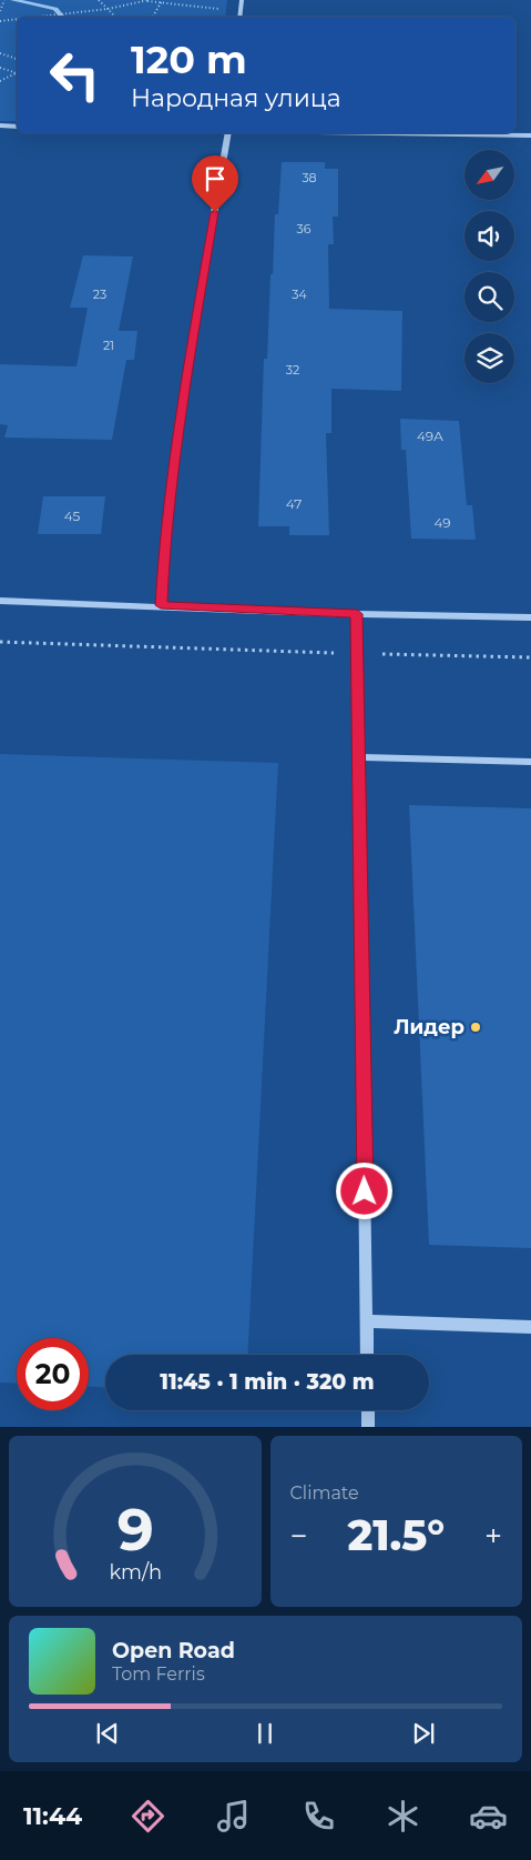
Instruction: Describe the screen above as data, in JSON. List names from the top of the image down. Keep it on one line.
{"places":["Лидер"],"house_numbers":["38","36","23","34","21","32","49А","47","45","49"],"north":"bottom left","page":{"turn":["120 m","Народная улица"],"limit":"20","trip":"11:45 · 1 min · 320 m","tile":"Climate","heat":["−","21.5°","+"],"song":["Open Road","Tom Ferris"],"tabs":"11:44","gauge":["9","km/h"]}}
